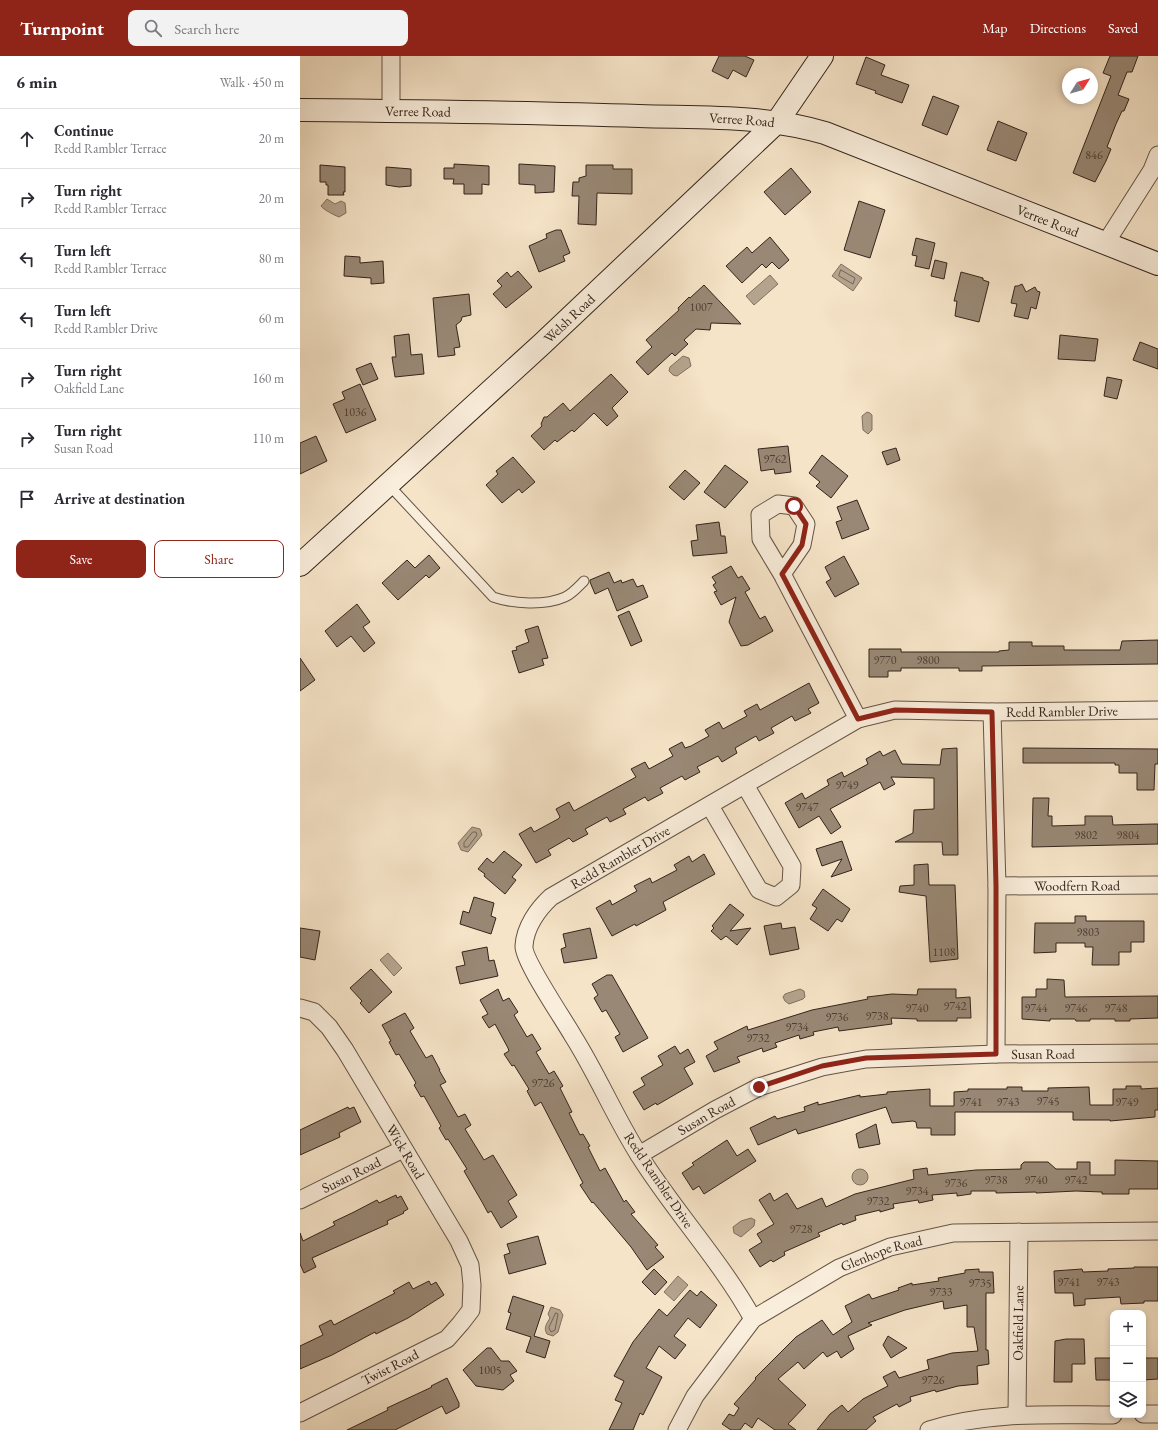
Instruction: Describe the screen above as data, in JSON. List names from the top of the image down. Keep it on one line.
{"streets":{"main road":["Verree Road","Welsh Road"],"street":["Redd Rambler Drive","Woodfern Road","Susan Road","Wick Road","Glenhope Road","Oakfield Lane","Twist Road"]},"crossings":[["Verree Road","Welsh Road"],["Redd Rambler Drive","Susan Road"],["Redd Rambler Drive","Glenhope Road"],["Susan Road","Wick Road"],["Wick Road","Twist Road"],["Glenhope Road","Oakfield Lane"]],"house_numbers":["846","1007","1036","9762","9770","9800","9749","9747","9802","9804","9803","1108","9742","9740","9744","9746","9748","9738","9736","9734","9732","9726","9745","9741","9743","9749","9738","9740","9742","9736","9734","9732","9728","9741","9743","9735","9733","1005","9726"],"north":"top right","page":{"header":"Turnpoint","search":"Search here","nav":["Map","Directions","Saved"],"heading":["6 min","Walk · 450 m"],"list":[["Continue","Redd Rambler Terrace","20 m"],["Turn right","Redd Rambler Terrace","20 m"],["Turn left","Redd Rambler Terrace","80 m"],["Turn left","Redd Rambler Drive","60 m"],["Turn right","Oakfield Lane","160 m"],["Turn right","Susan Road","110 m"],"Arrive at destination"],"buttons":["Save","Share"],"map_buttons":["+","−"]}}
